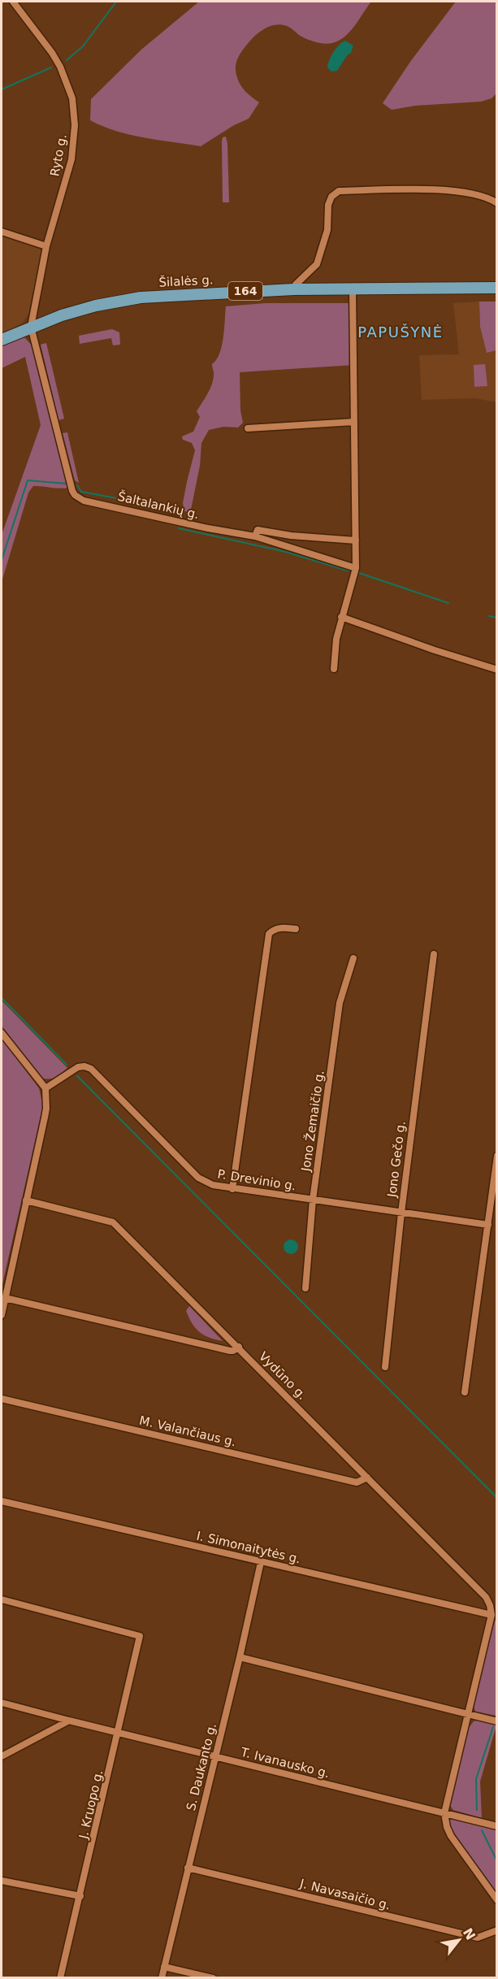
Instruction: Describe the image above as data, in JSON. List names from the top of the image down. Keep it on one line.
{"streets":{"main road":["Šilalės g.","164"],"street":["Ryto g.","Šaltalankių g.","Jono Žemaičio g.","Jono Gečo g.","P. Drevinio g.","Vydūno g.","M. Valančiaus g.","I. Simonaitytės g.","T. Ivanausko g.","S. Daukanto g.","J. Kruopo g.","J. Navasaičio g."]},"crossings":[["Ryto g.","Šilalės g."],["Ryto g.","Šaltalankių g."],["Šilalės g.","Šaltalankių g."],["Jono Žemaičio g.","P. Drevinio g."],["Jono Gečo g.","P. Drevinio g."],["Vydūno g.","M. Valančiaus g."],["Vydūno g.","I. Simonaitytės g."],["I. Simonaitytės g.","S. Daukanto g."],["T. Ivanausko g.","S. Daukanto g."],["T. Ivanausko g.","J. Kruopo g."],["S. Daukanto g.","J. Navasaičio g."]],"districts":["PAPUŠYNĖ"],"north":"top right"}
